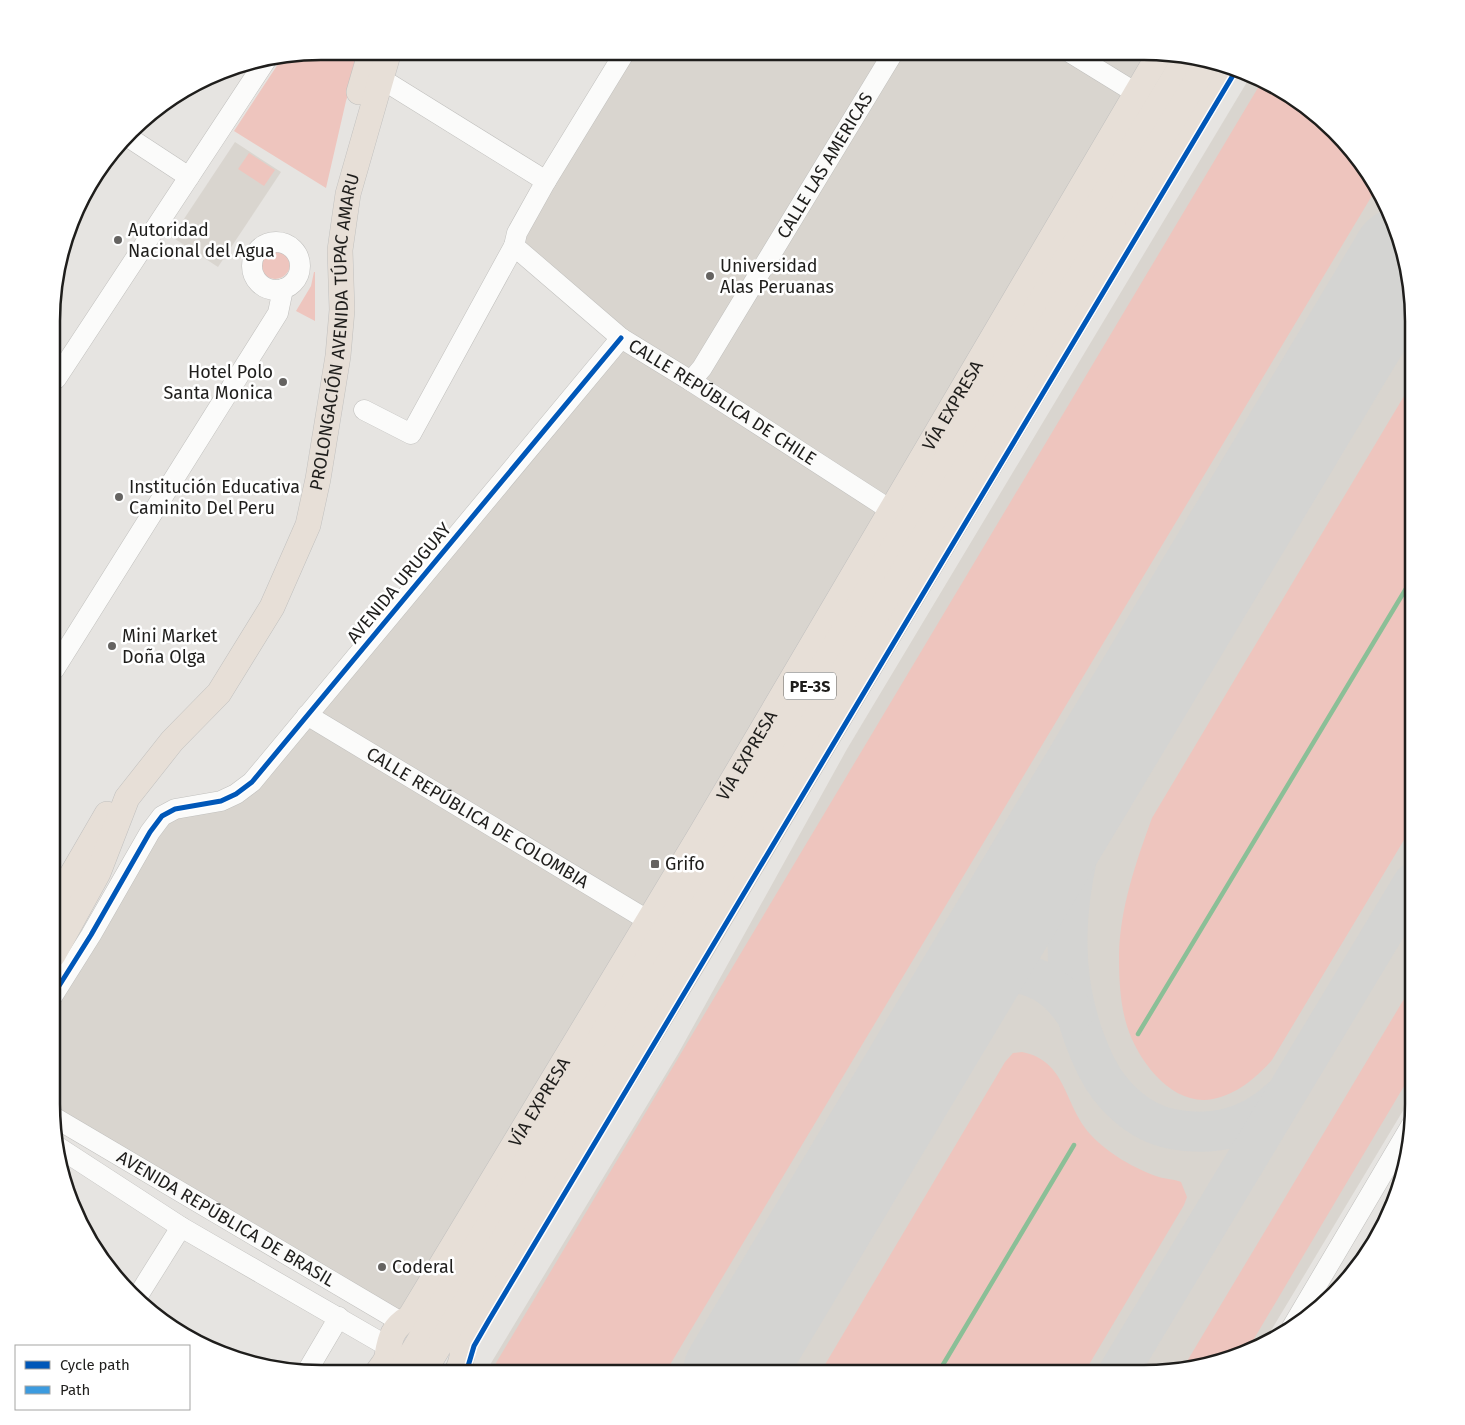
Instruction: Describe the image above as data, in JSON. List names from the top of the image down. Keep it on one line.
{"streets":{"main road":["PROLONGACIÓN AVENIDA TÚPAC AMARU","VÍA EXPRESA","PE-3S"],"street":["CALLE LAS AMERICAS","CALLE REPÚBLICA DE CHILE","AVENIDA URUGUAY","CALLE REPÚBLICA DE COLOMBIA","AVENIDA REPÚBLICA DE BRASIL"]},"crossings":[["CALLE LAS AMERICAS","CALLE REPÚBLICA DE CHILE"],["CALLE REPÚBLICA DE CHILE","VÍA EXPRESA"],["CALLE REPÚBLICA DE CHILE","AVENIDA URUGUAY"],["VÍA EXPRESA","CALLE REPÚBLICA DE COLOMBIA"],["VÍA EXPRESA","AVENIDA REPÚBLICA DE BRASIL"],["AVENIDA URUGUAY","CALLE REPÚBLICA DE COLOMBIA"]],"places":{"other":["Autoridad Nacional del Agua","Universidad Alas Peruanas","Hotel Polo Santa Monica","Institución Educativa Caminito Del Peru","Mini Market Doña Olga","Coderal"],"transit":["Grifo"]},"legend":["Cycle path","Path"]}
